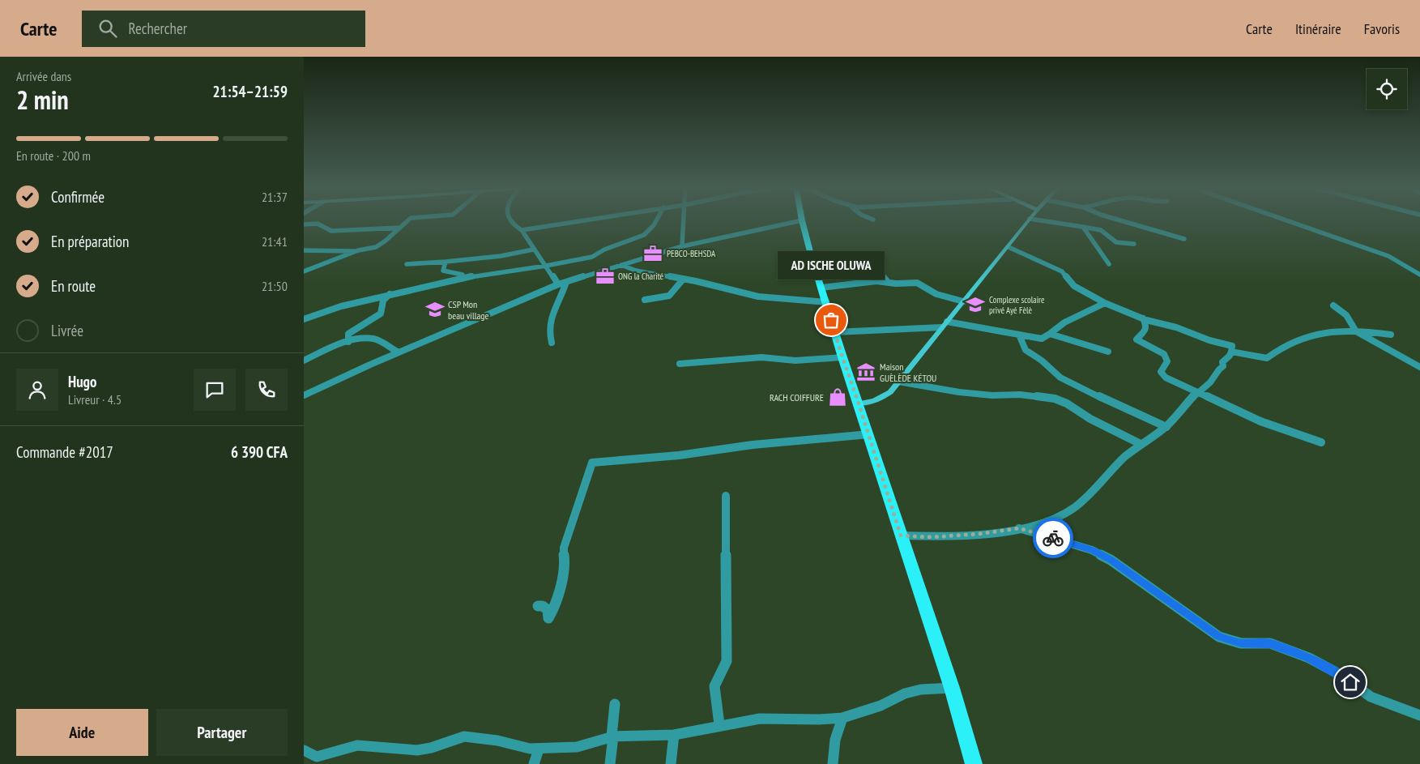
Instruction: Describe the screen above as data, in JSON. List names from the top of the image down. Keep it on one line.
{"places":{"office":["PEBCO-BEHSDA","ONG la Charité"],"school or university":["Complexe scolaire privé Ayé Fèlè","CSP Mon beau village"],"other":["AD ISCHE OLUWA"],"museum":["Maison GUÈLÈDE KÉTOU"],"shop":["RACH COIFFURE"]},"page":{"header":"Carte","search":"Rechercher","nav":["Carte","Itinéraire","Favoris"],"heading":["2 min","Arrivée dans","21:54–21:59"],"panel":["Hugo","Livreur · 4.5","Commande #2017","6 390 CFA"],"bar":"En route · 200 m","list":[["Confirmée","21:37"],["En préparation","21:41"],["En route","21:50"],"Livrée"],"bubble":"AD ISCHE OLUWA","buttons":["Aide","Partager"]}}
